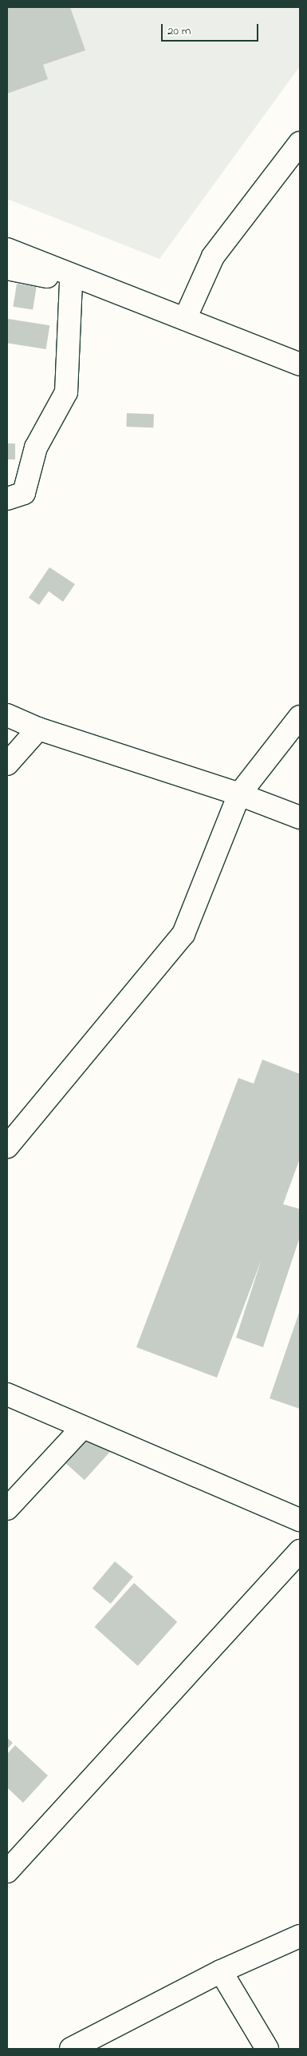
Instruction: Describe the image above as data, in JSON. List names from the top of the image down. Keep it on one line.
{"scale_bar":"20 m"}
